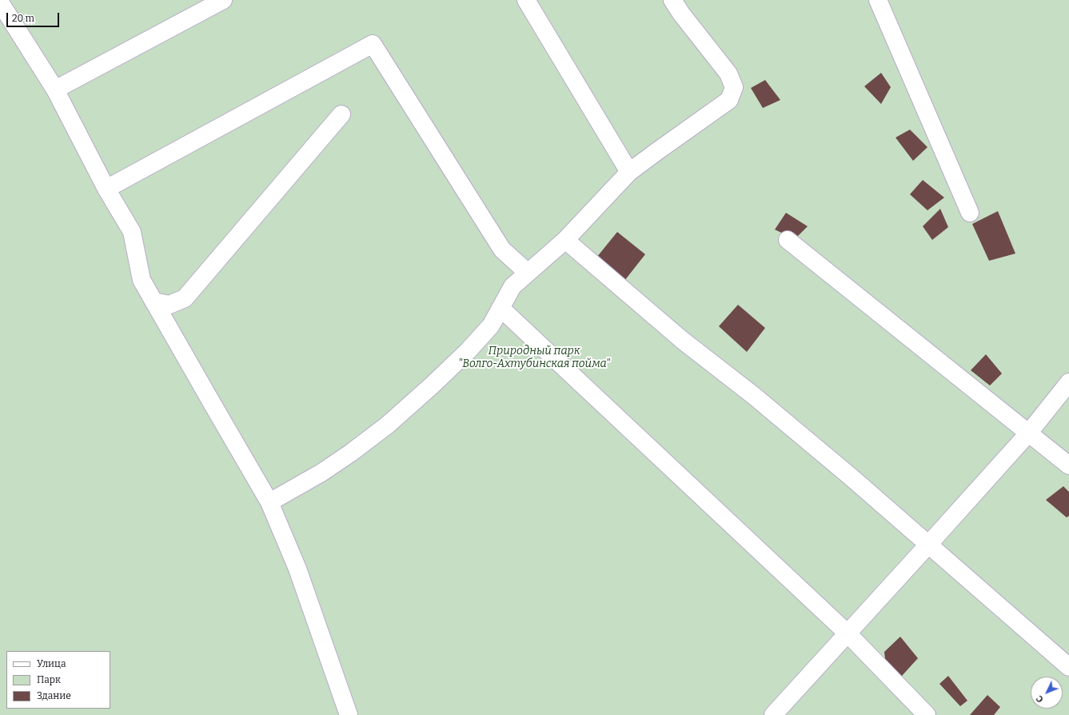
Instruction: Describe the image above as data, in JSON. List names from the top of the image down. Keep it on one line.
{"parks":["Природный парк \"Волго-Ахтубинская пойма\""],"legend":["Улица","Парк","Здание"],"scale_bar":"20 m","north":"bottom left"}
